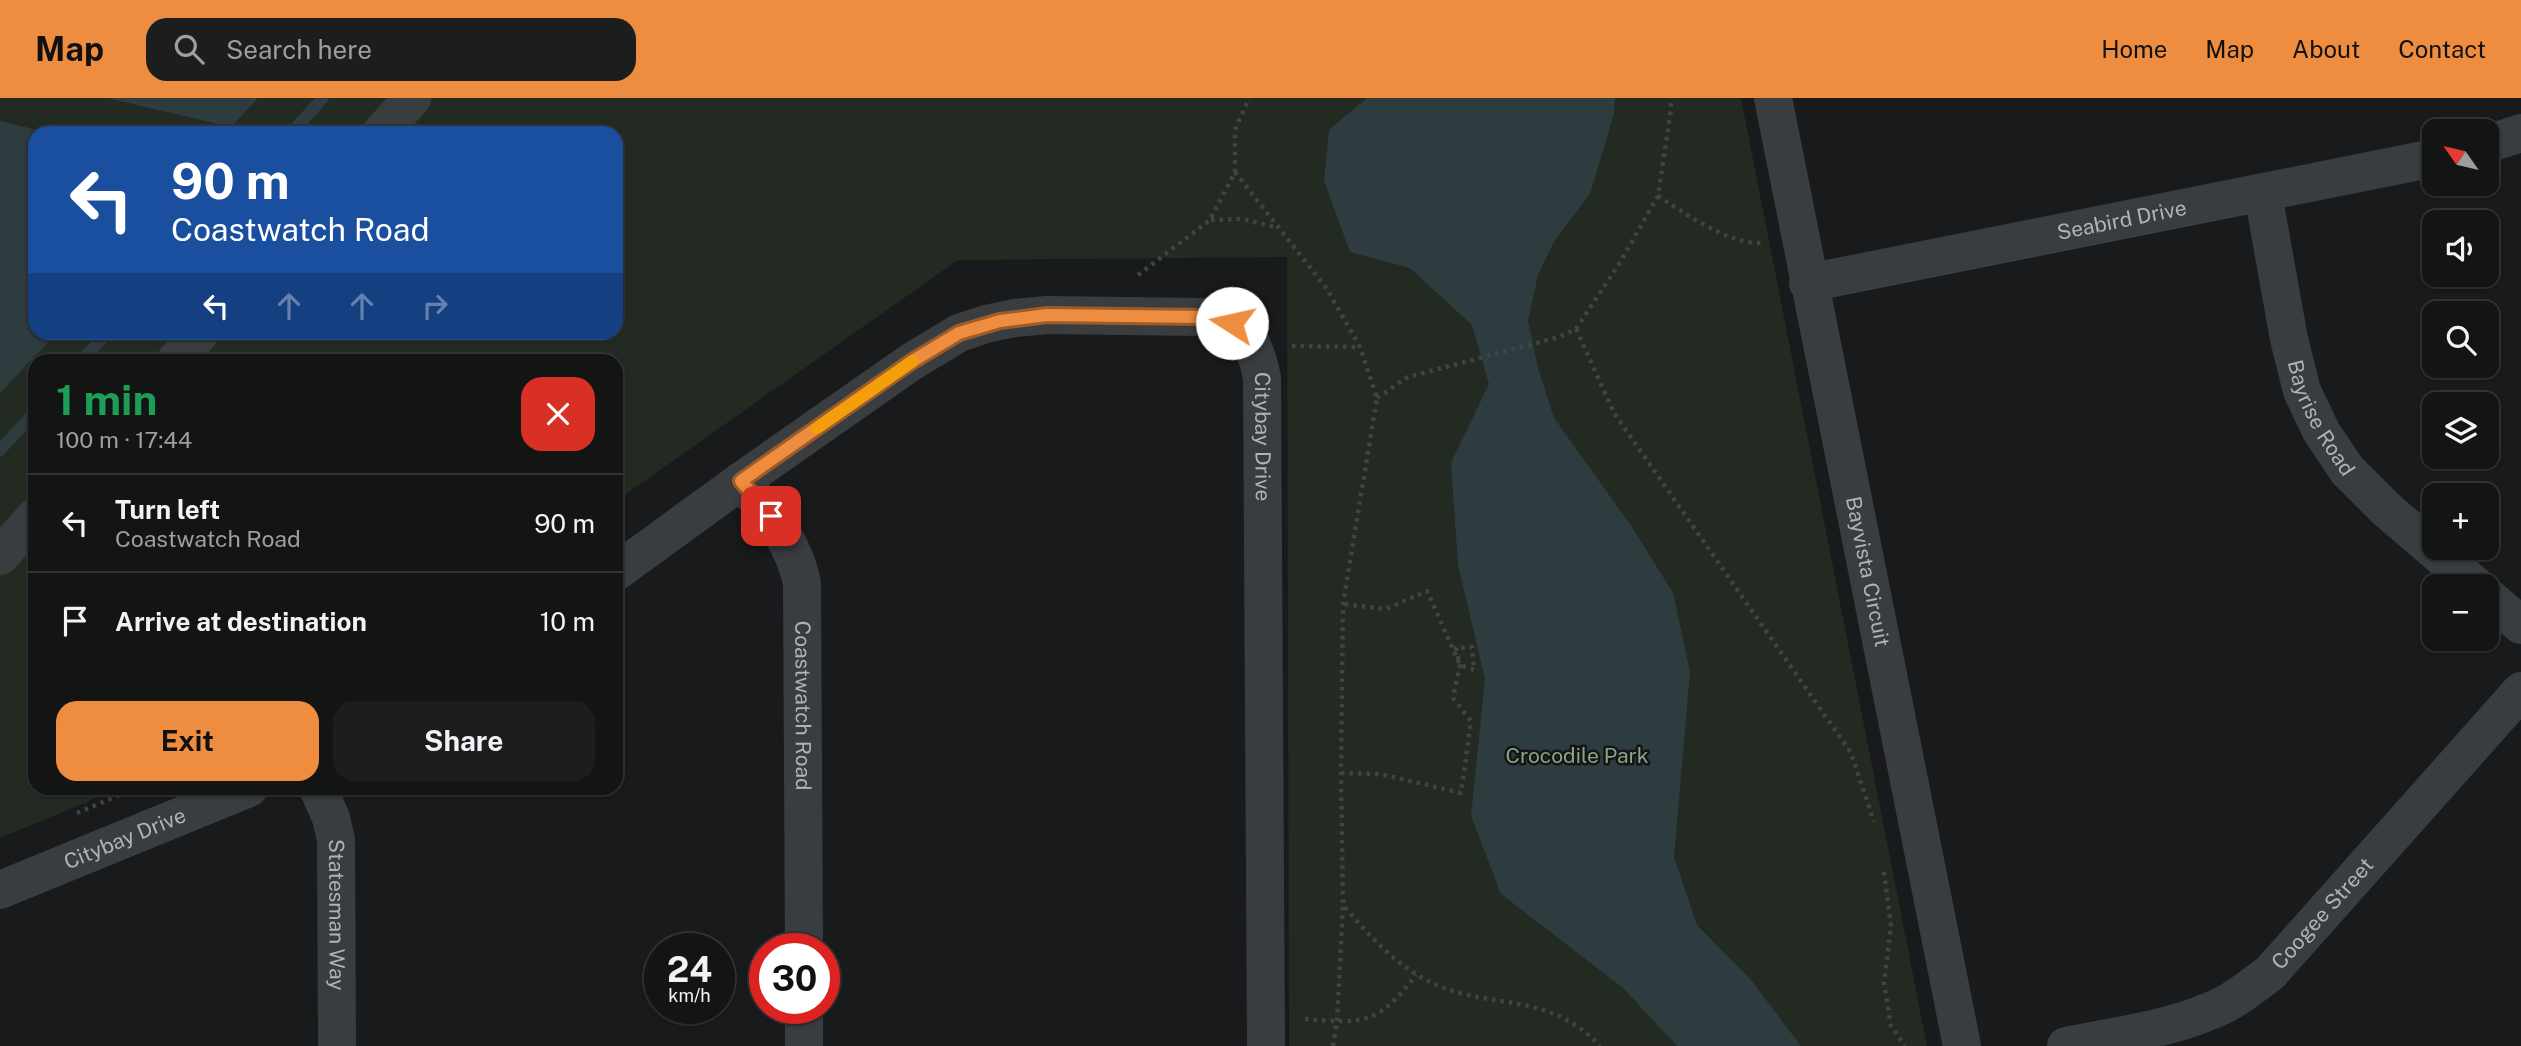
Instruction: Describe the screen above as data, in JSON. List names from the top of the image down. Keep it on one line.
{"streets":{"street":["Seabird Drive","Bayrise Road","Citybay Drive","Bayvista Circuit","Coastwatch Road","Coogee Street","Statesman Way"]},"crossings":[["Seabird Drive","Bayrise Road"],["Seabird Drive","Bayvista Circuit"],["Citybay Drive","Coastwatch Road"]],"parks":["Crocodile Park"],"north":"top left","page":{"header":"Map","search":"Search here","nav":["Home","Map","About","Contact"],"map_buttons":["+","−"],"turn":["90 m","Coastwatch Road"],"heading":["1 min","100 m · 17:44"],"list":[{"name":"Turn left","note":"Coastwatch Road","value":"90 m"},{"name":"Arrive at destination","value":"10 m"}],"buttons":["Exit","Share"],"speed":"24 km/h","limit":"30"}}
